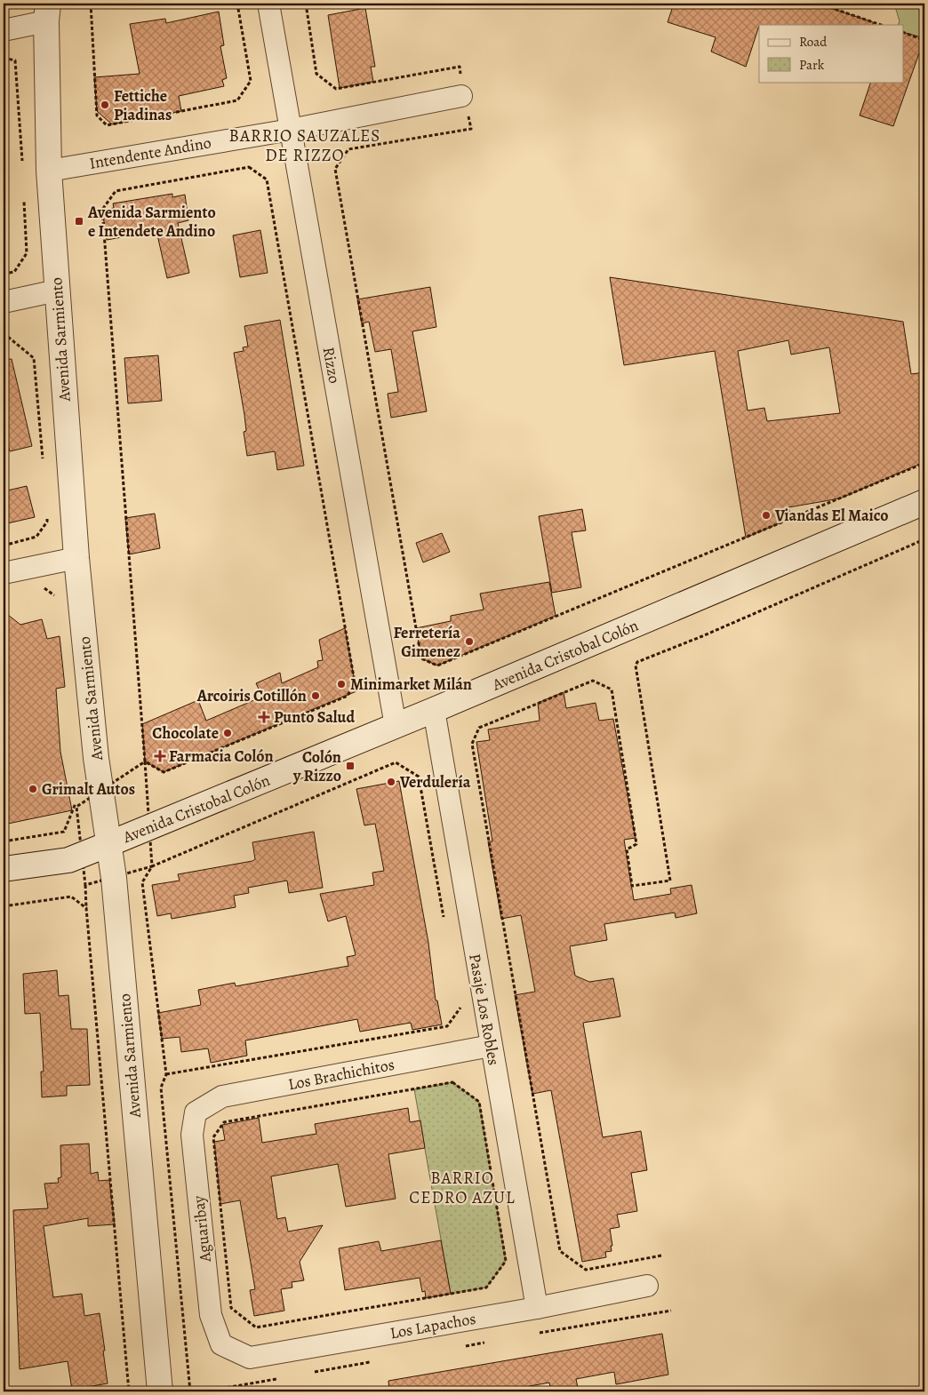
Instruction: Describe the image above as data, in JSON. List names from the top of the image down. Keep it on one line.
{"streets":{"street":["Intendente Andino","Avenida Sarmiento","Rizzo","Avenida Cristobal Colón","Pasaje Los Robles","Los Brachichitos","Aguaribay","Los Lapachos"]},"crossings":[["Intendente Andino","Avenida Sarmiento"],["Intendente Andino","Rizzo"],["Avenida Sarmiento","Avenida Cristobal Colón"],["Rizzo","Avenida Cristobal Colón"],["Avenida Cristobal Colón","Pasaje Los Robles"],["Pasaje Los Robles","Los Brachichitos"],["Pasaje Los Robles","Los Lapachos"],["Los Brachichitos","Aguaribay"],["Aguaribay","Los Lapachos"]],"districts":["BARRIO SAUZALES DE RIZZO","BARRIO CEDRO AZUL"],"places":{"other":["Fettiche Piadinas","Viandas El Maico","Ferretería Gimenez","Minimarket Milán","Arcoiris Cotillón","Chocolate","Verdulería","Grimalt Autos"],"transit":["Avenida Sarmiento e Intendete Andino","Colón y Rizzo"],"health":["Punto Salud","Farmacia Colón"]},"legend":["Road","Park"]}
